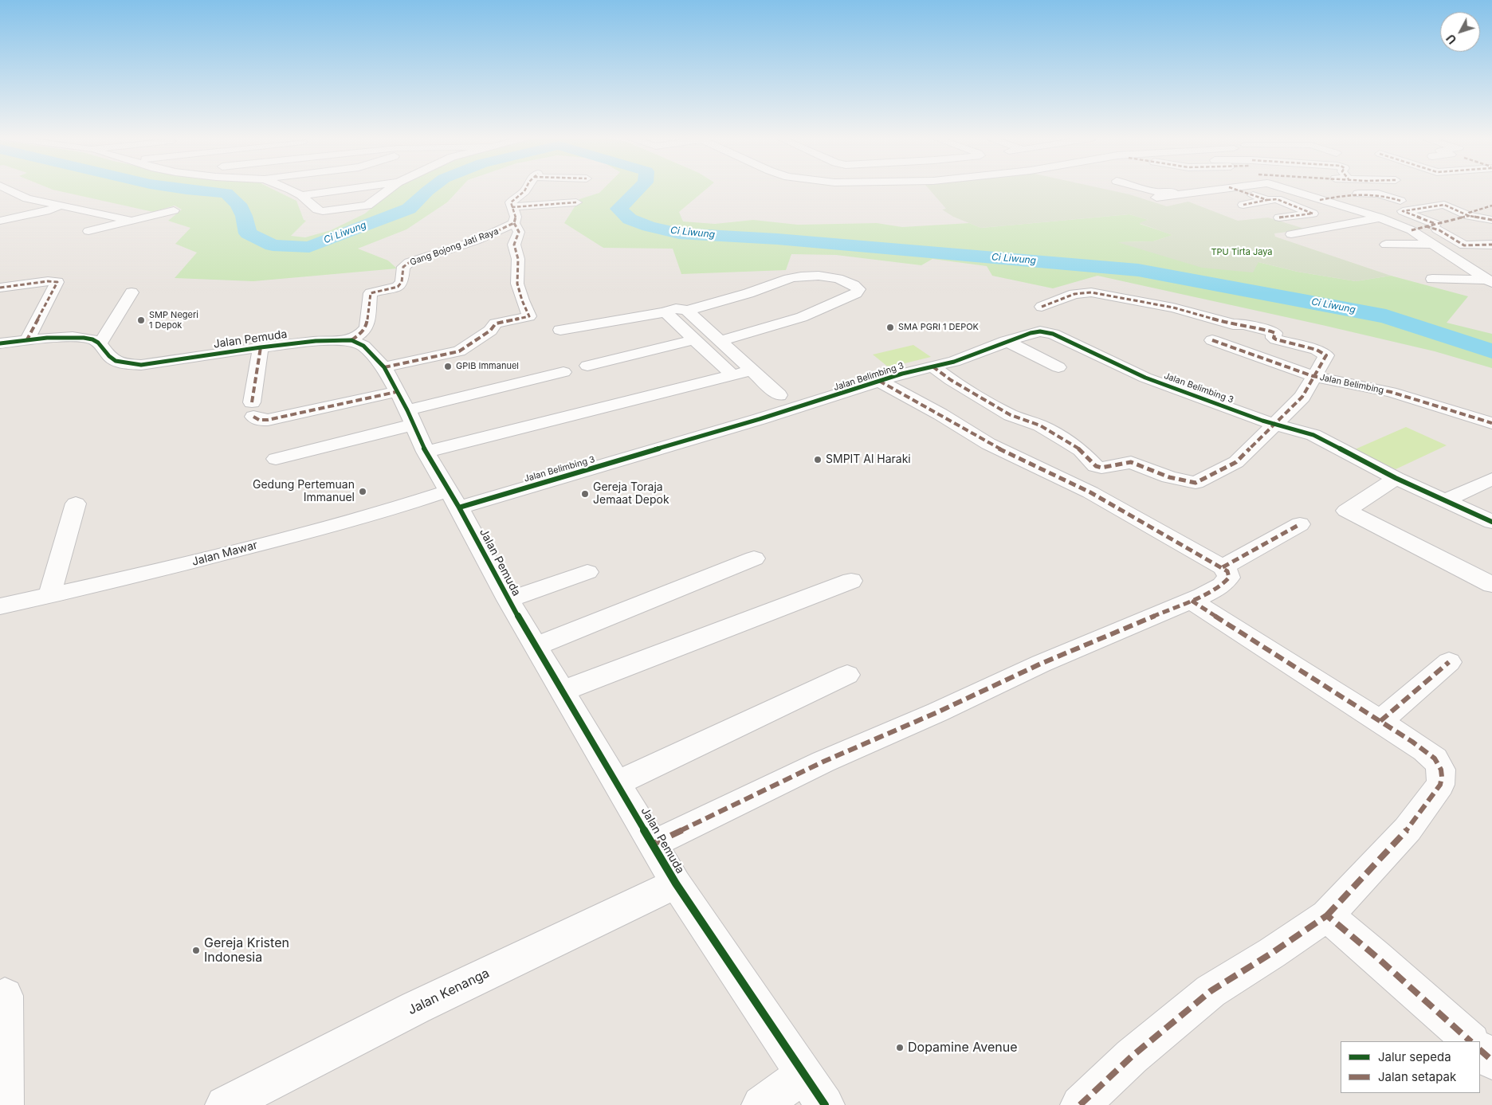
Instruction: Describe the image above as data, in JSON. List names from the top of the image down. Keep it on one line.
{"streets":{"street":["Gang Bojong Jati Raya","Jalan Pemuda","Jalan Belimbing 3","Jalan Belimbing","Jalan Mawar","Jalan Kenanga"]},"crossings":[["Gang Bojong Jati Raya","Jalan Pemuda"],["Jalan Pemuda","Jalan Belimbing 3"],["Jalan Pemuda","Jalan Mawar"],["Jalan Pemuda","Jalan Kenanga"],["Jalan Belimbing 3","Jalan Mawar"]],"water":["Ci Liwung"],"parks":["TPU Tirta Jaya"],"places":["SMP Negeri 1 Depok","SMA PGRI 1 DEPOK","GPIB Immanuel","SMPIT Al Haraki","Gedung Pertemuan Immanuel","Gereja Toraja Jemaat Depok","Gereja Kristen Indonesia","Dopamine Avenue"],"legend":["Jalur sepeda","Jalan setapak"],"north":"bottom left"}
